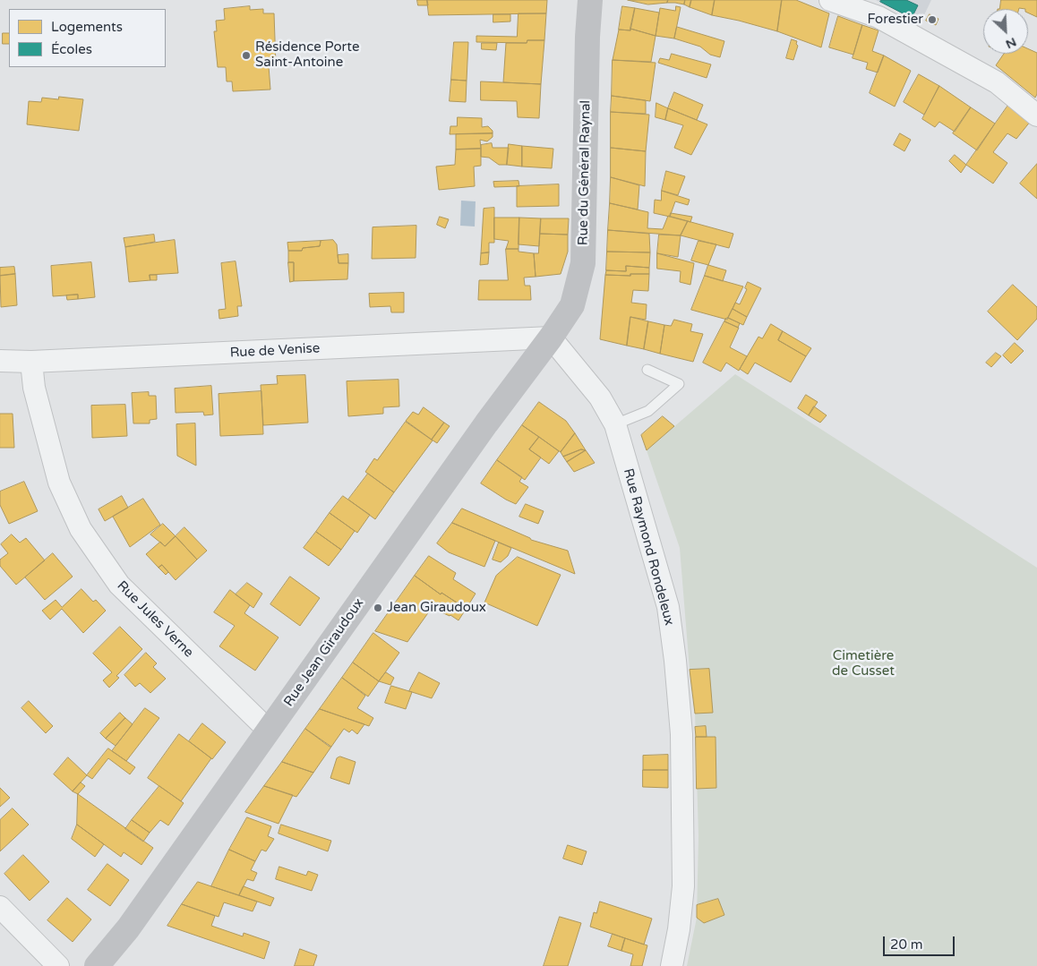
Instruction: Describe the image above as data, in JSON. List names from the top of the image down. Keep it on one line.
{"streets":{"main road":["Rue du Général Raynal","Rue Jean Giraudoux"],"street":["Rue de Venise","Rue Raymond Rondeleux","Rue Jules Verne"]},"crossings":[["Rue du Général Raynal","Rue de Venise"],["Rue du Général Raynal","Rue Raymond Rondeleux"],["Rue du Général Raynal","Rue Jean Giraudoux"],["Rue de Venise","Rue Raymond Rondeleux"],["Rue de Venise","Rue Jules Verne"],["Rue de Venise","Rue Jean Giraudoux"],["Rue Raymond Rondeleux","Rue Jean Giraudoux"],["Rue Jules Verne","Rue Jean Giraudoux"]],"parks":["Cimetière de Cusset"],"places":["Forestier","Résidence Porte Saint-Antoine","Jean Giraudoux"],"legend":["Logements","Écoles"],"scale_bar":"20 m","north":"bottom right"}
